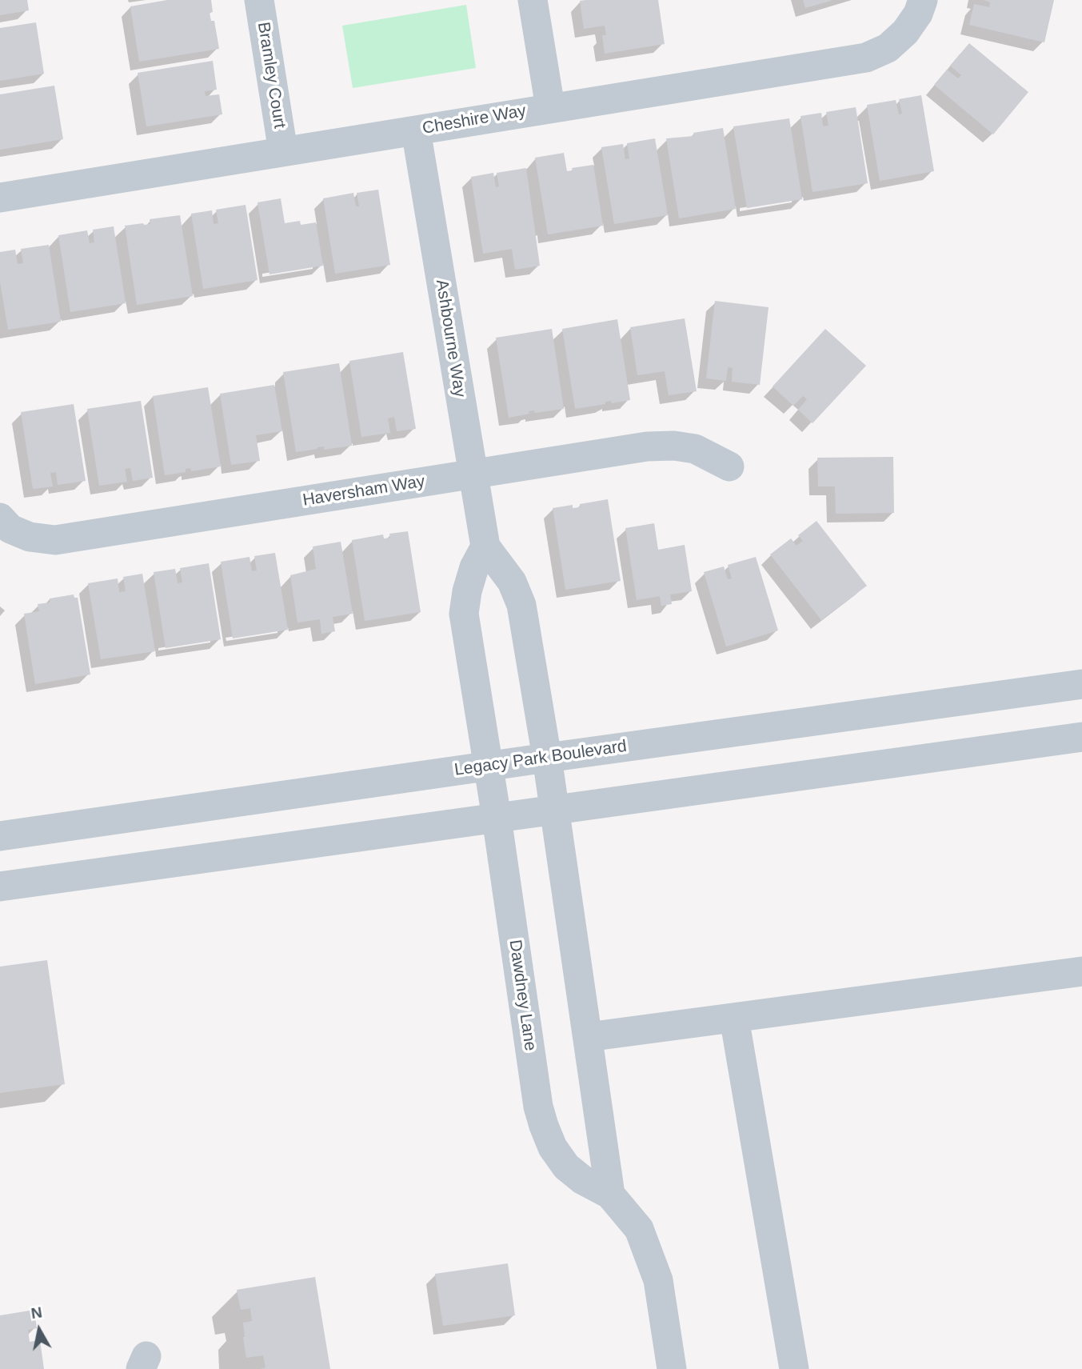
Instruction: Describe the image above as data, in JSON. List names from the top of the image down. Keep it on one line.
{"streets":{"street":["Bramley Court","Cheshire Way","Ashbourne Way","Haversham Way","Legacy Park Boulevard","Dawdney Lane"]},"crossings":[["Bramley Court","Cheshire Way"],["Cheshire Way","Ashbourne Way"],["Ashbourne Way","Haversham Way"],["Ashbourne Way","Legacy Park Boulevard"],["Legacy Park Boulevard","Dawdney Lane"]],"north":"top"}
